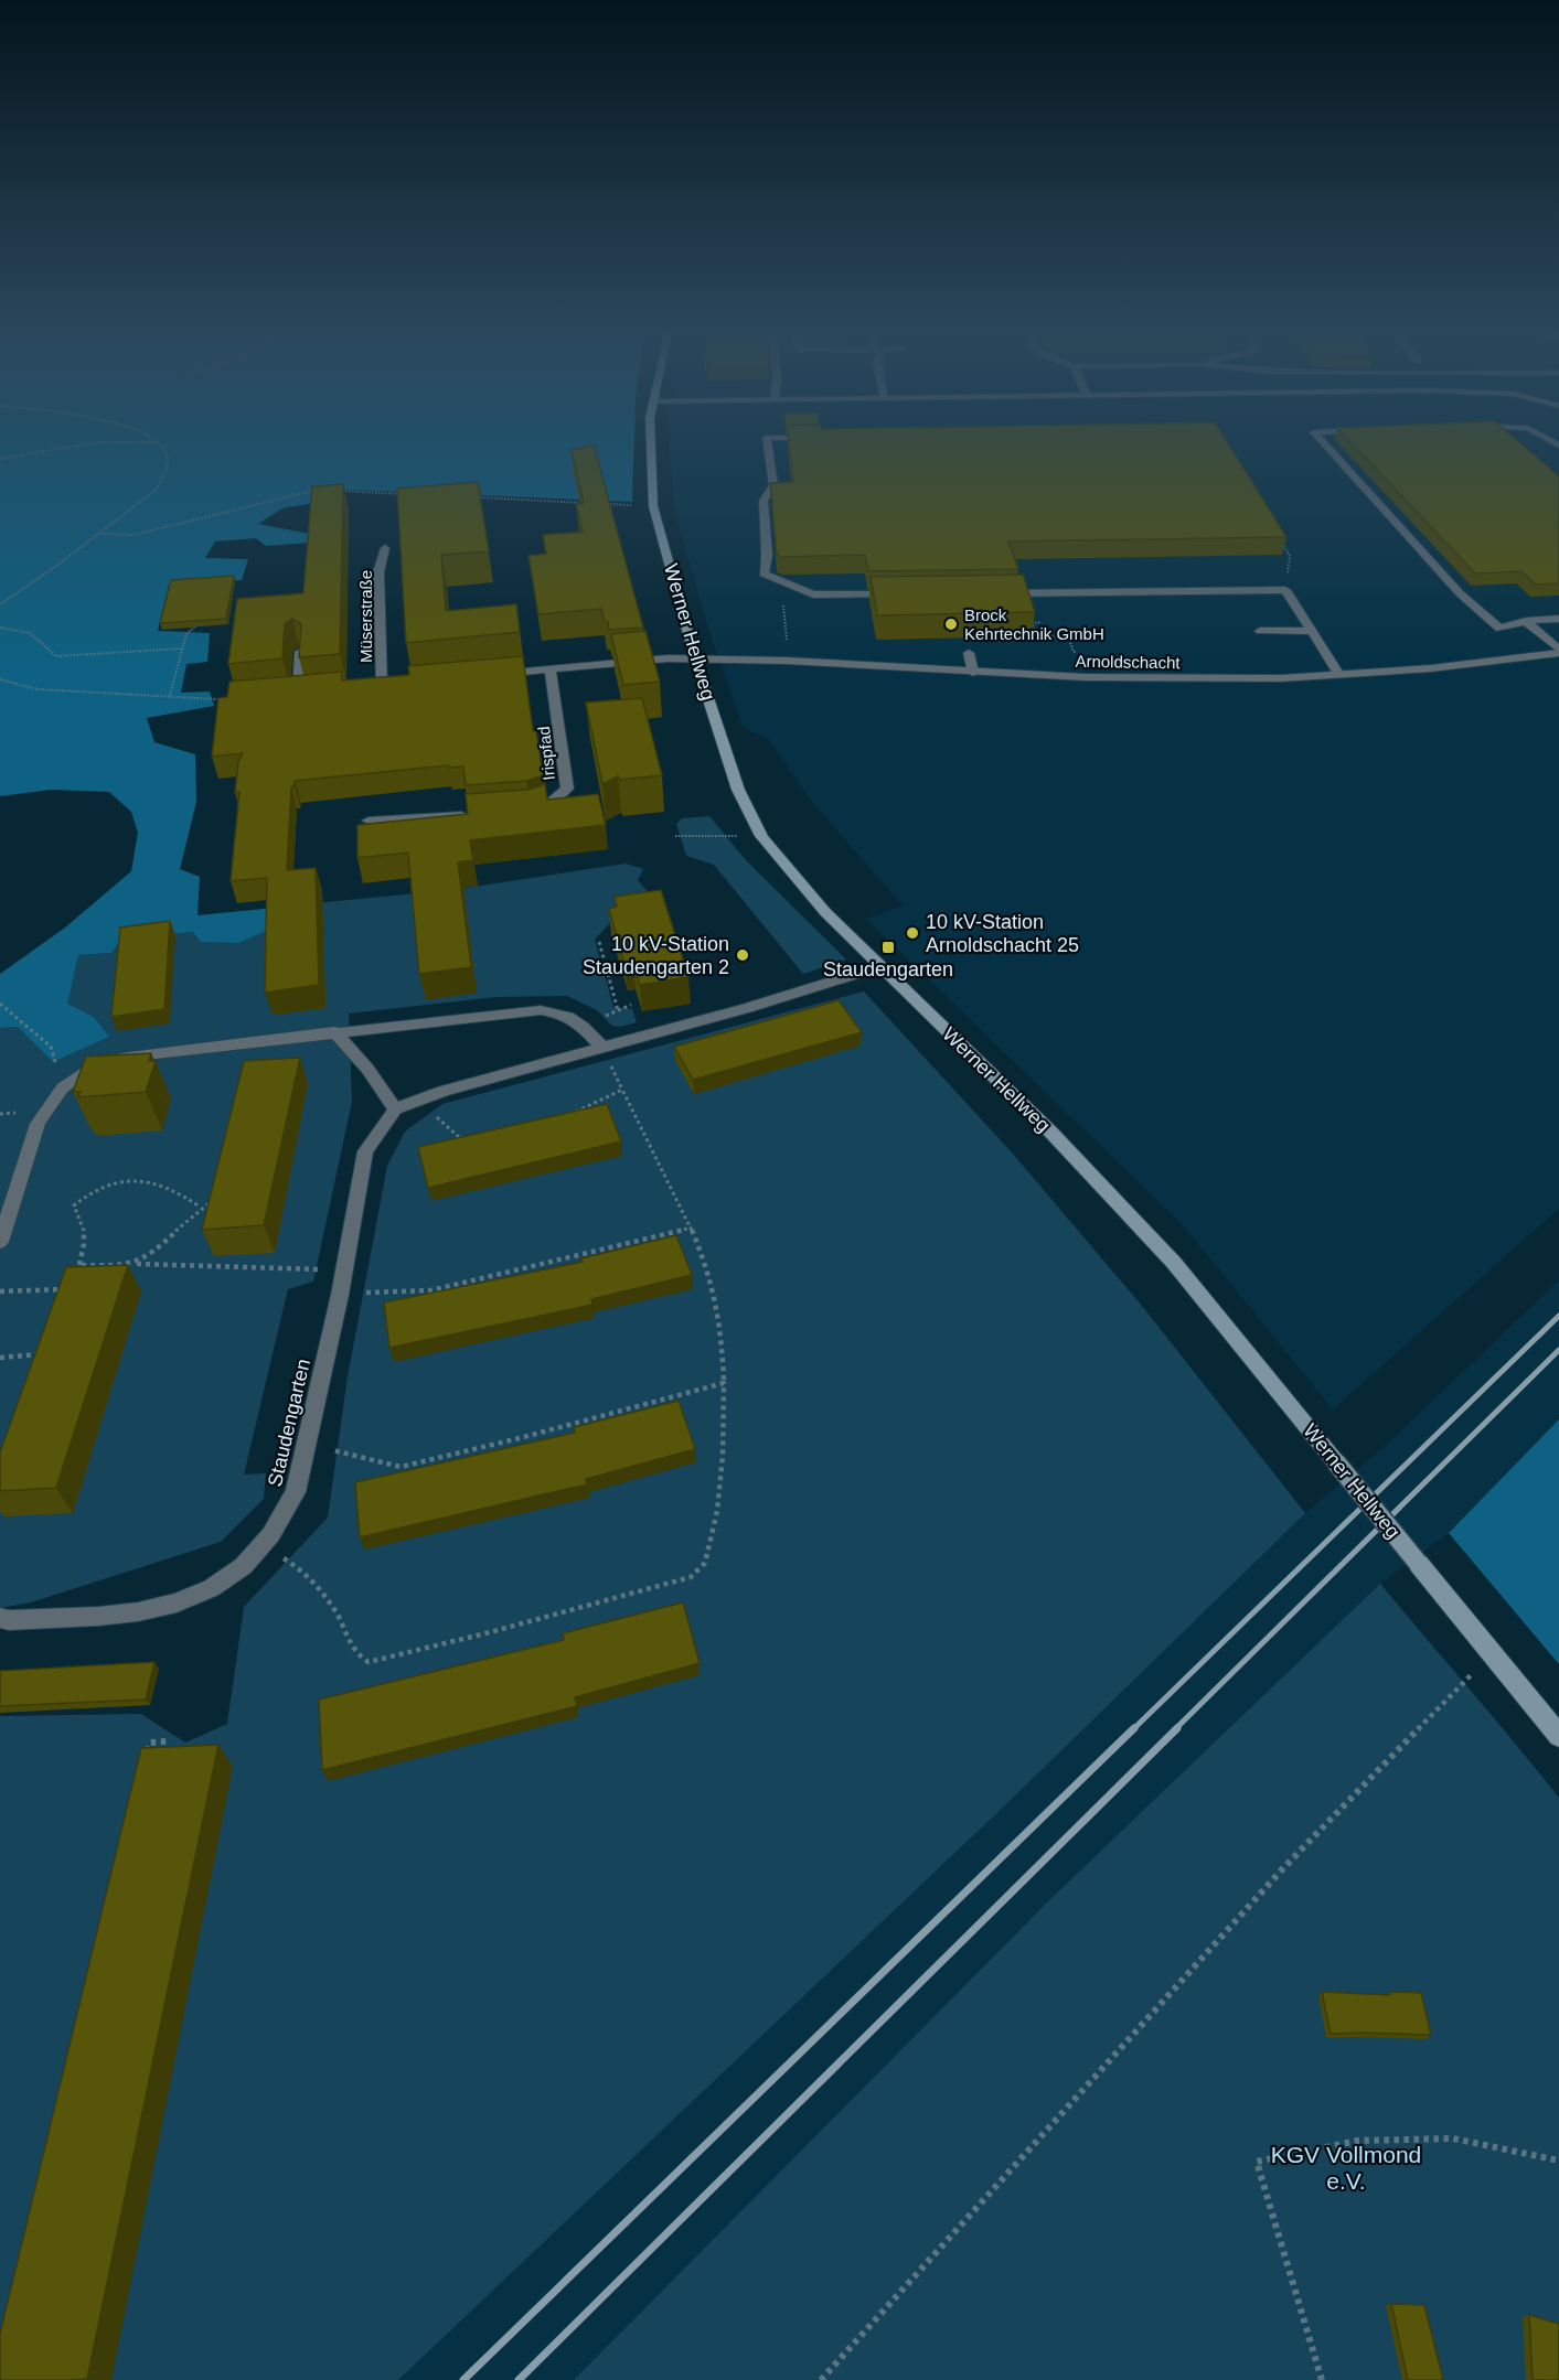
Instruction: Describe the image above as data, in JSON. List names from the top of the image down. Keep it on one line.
{"streets":{"main road":["Werner Hellweg"],"street":["Müserstraße","Arnoldschacht","Irispfad","Staudengarten"]},"crossings":[["Werner Hellweg","Arnoldschacht"]],"parks":["KGV Vollmond e.V."],"places":{"other":["Brock Kehrtechnik GmbH","10 kV-Station Arnoldschacht 25","10 kV-Station Staudengarten 2"],"transit":["Staudengarten"]}}
